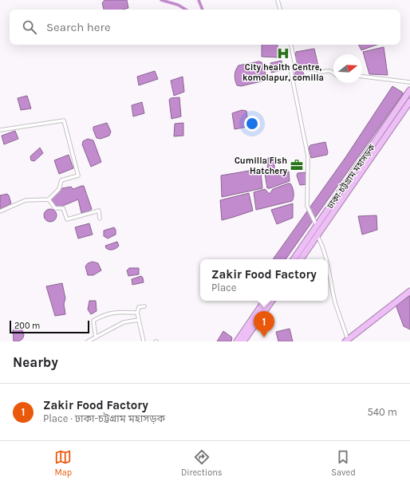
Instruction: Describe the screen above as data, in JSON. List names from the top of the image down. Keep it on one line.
{"streets":{"highway":["ঢাকা-চট্টগ্রাম মহাসড়ক"]},"places":{"hospital":["City health Centre, komolapur, comilla"],"office":["Cumilla Fish Hatchery"]},"scale_bar":"200 m","north":"right","page":{"search":"Search here","popup":["Zakir Food Factory","Place"],"pins":"1","scale":"200 m","heading":"Nearby","list":[{"mark":"1","name":"Zakir Food Factory","note":"Place · ঢাকা-চট্টগ্রাম মহাসড়ক","value":"540 m"}],"nav":["Map","Directions","Saved"]}}
